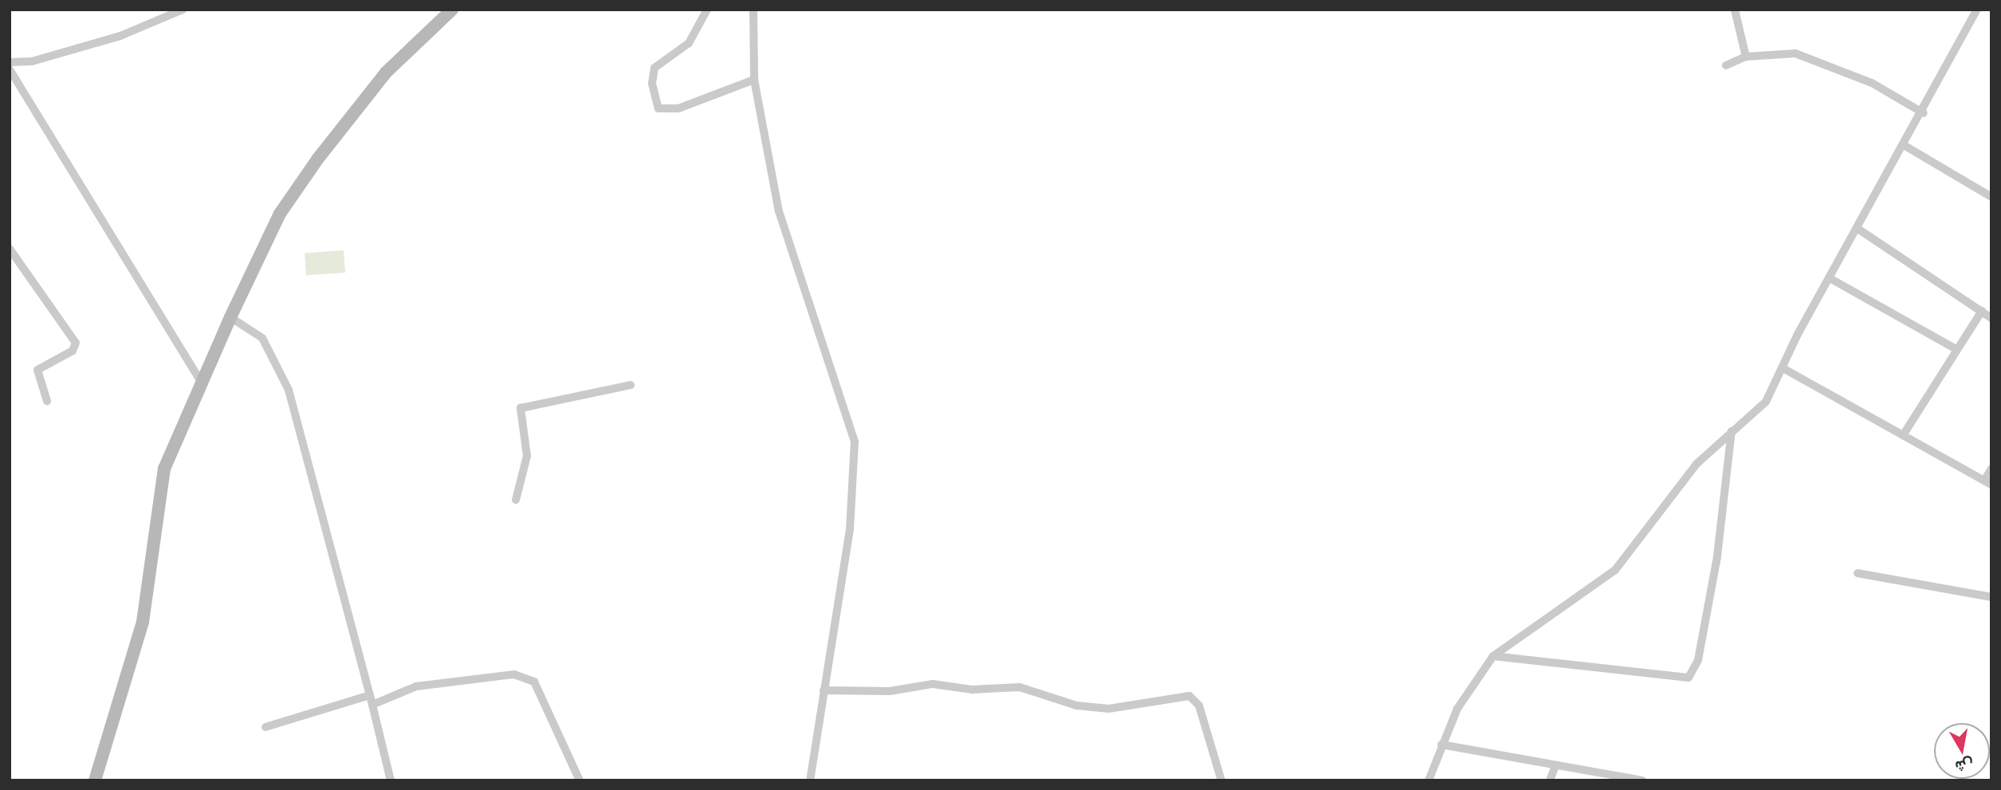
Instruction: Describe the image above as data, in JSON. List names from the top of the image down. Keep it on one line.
{"north":"bottom"}
